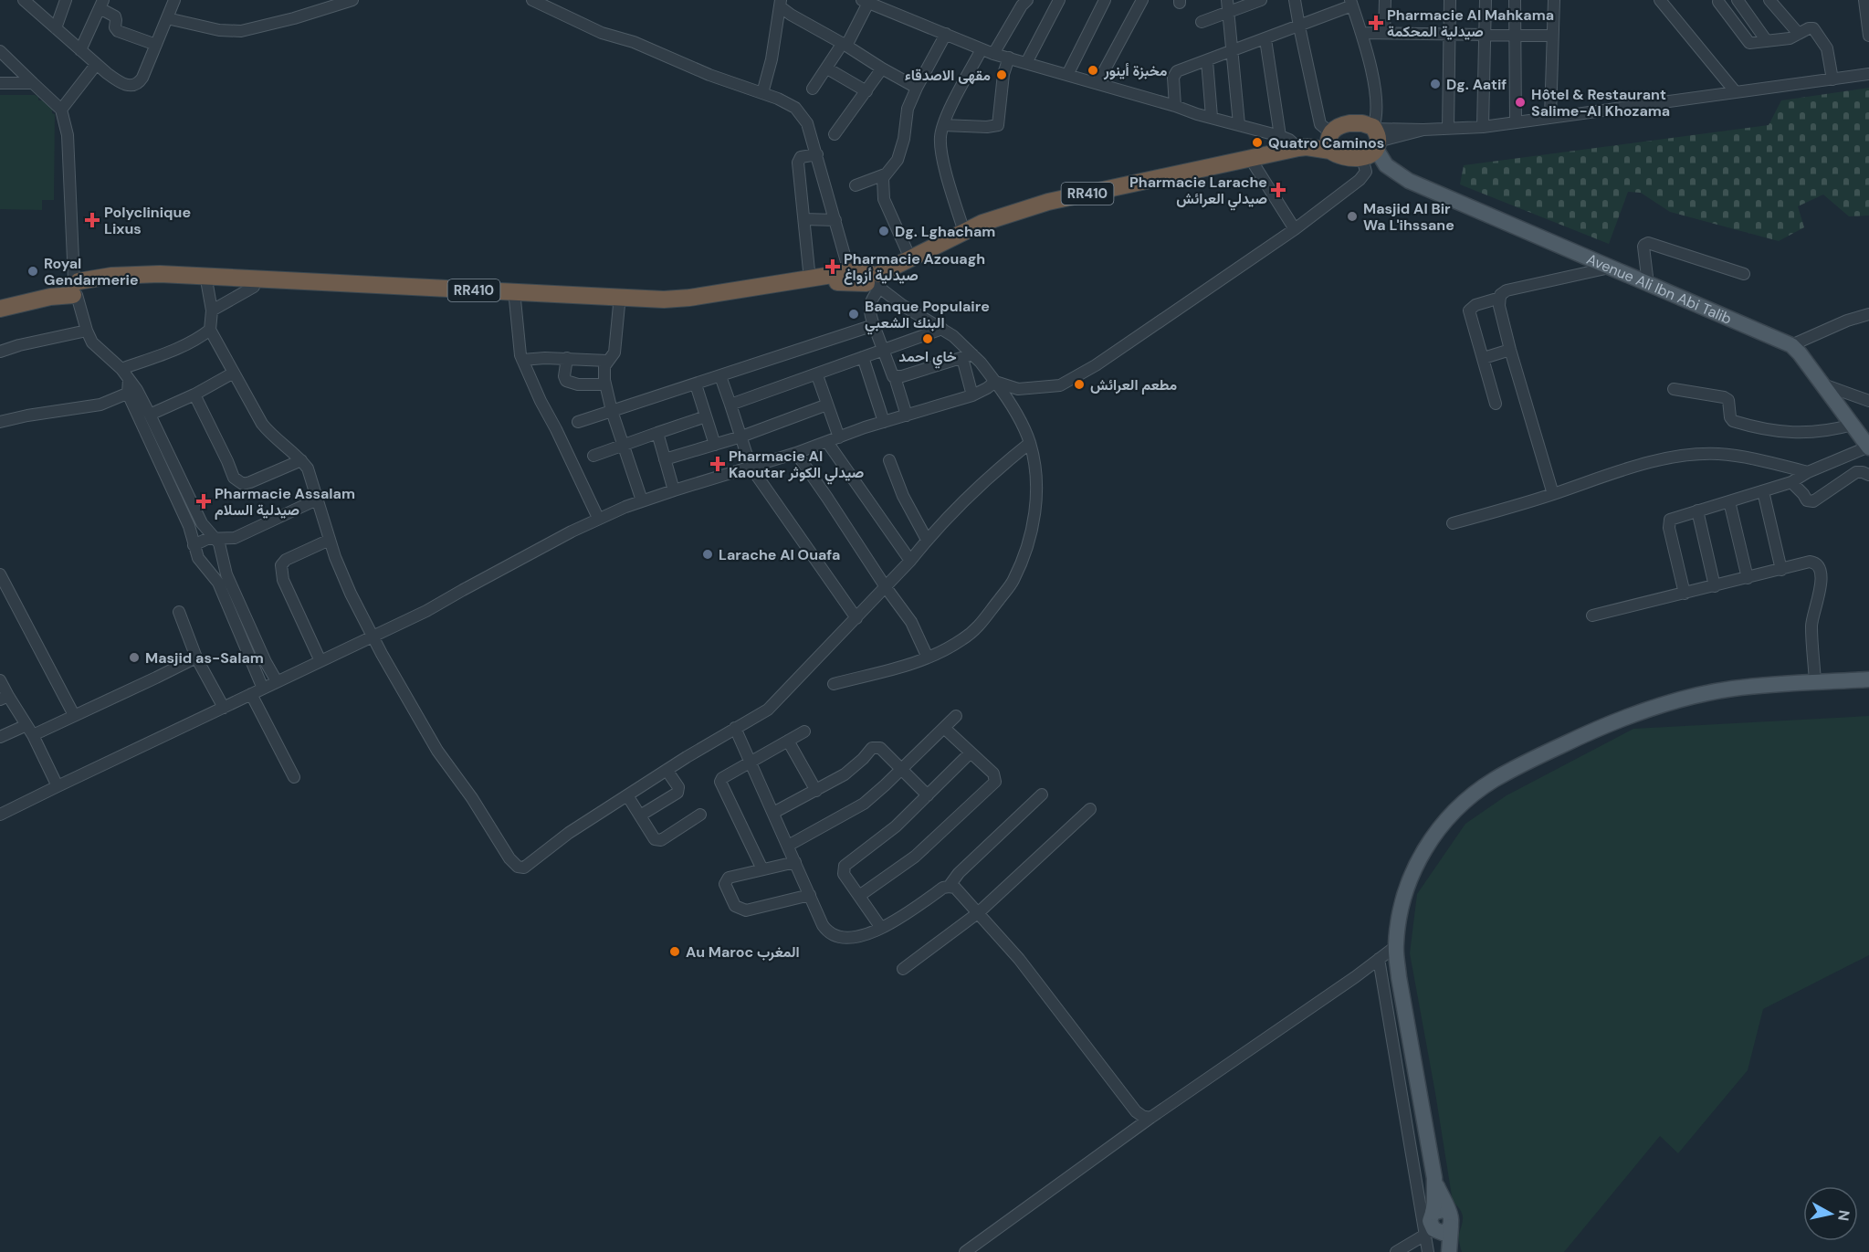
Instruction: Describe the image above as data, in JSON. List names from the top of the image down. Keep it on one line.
{"streets":{"highway":["RR410"],"main road":["Avenue Ali Ibn Abi Talib"]},"crossings":[["RR410","Avenue Ali Ibn Abi Talib"]],"places":{"health":["Pharmacie Al Mahkama صيدلية المحكمة","Pharmacie Larache صيدلي العرائش","Polyclinique Lixus","Pharmacie Azouagh صيدلية أزواغ","Pharmacie Al Kaoutar صيدلي الكوثر","Pharmacie Assalam صيدلية السلام"],"other":["مخبزة أينور","مقهى الاصدقاء","Dg. Aatif","Hôtel & Restaurant Salime-Al Khozama","Quatro Caminos","Masjid Al Bir Wa L'ihssane","Dg. Lghacham","Royal Gendarmerie","Banque Populaire البنك الشعبي","خاي احمد","مطعم العرائش","Larache Al Ouafa","Masjid as-Salam","Au Maroc المغرب"]},"north":"right"}
